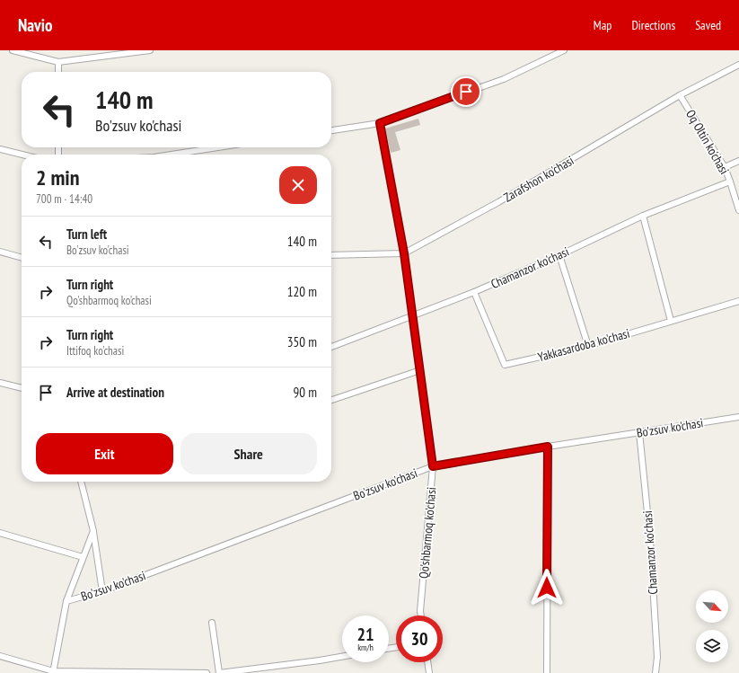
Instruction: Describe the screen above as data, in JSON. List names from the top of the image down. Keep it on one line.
{"streets":{"street":["Oq Oltin ko'chasi","Zarafshon ko'chasi","Chamanzor ko'chasi","Yakkasardoba ko'chasi","Bo'zsuv ko'chasi","Qo'shbarmoq ko'chasi"]},"crossings":[["Oq Oltin ko'chasi","Zarafshon ko'chasi"],["Oq Oltin ko'chasi","Chamanzor ko'chasi"],["Zarafshon ko'chasi","Qo'shbarmoq ko'chasi"],["Chamanzor ko'chasi","Yakkasardoba ko'chasi"],["Chamanzor ko'chasi","Bo'zsuv ko'chasi"],["Chamanzor ko'chasi","Qo'shbarmoq ko'chasi"],["Bo'zsuv ko'chasi","Qo'shbarmoq ko'chasi"]],"north":"bottom right","page":{"header":"Navio","nav":["Map","Directions","Saved"],"turn":["140 m","Bo'zsuv ko'chasi"],"heading":["2 min","700 m · 14:40"],"list":[{"name":"Turn left","note":"Bo'zsuv ko'chasi","value":"140 m"},{"name":"Turn right","note":"Qo'shbarmoq ko'chasi","value":"120 m"},{"name":"Turn right","note":"Ittifoq ko'chasi","value":"350 m"},{"name":"Arrive at destination","value":"90 m"}],"buttons":["Exit","Share"],"speed":"21 km/h","limit":"30"}}
